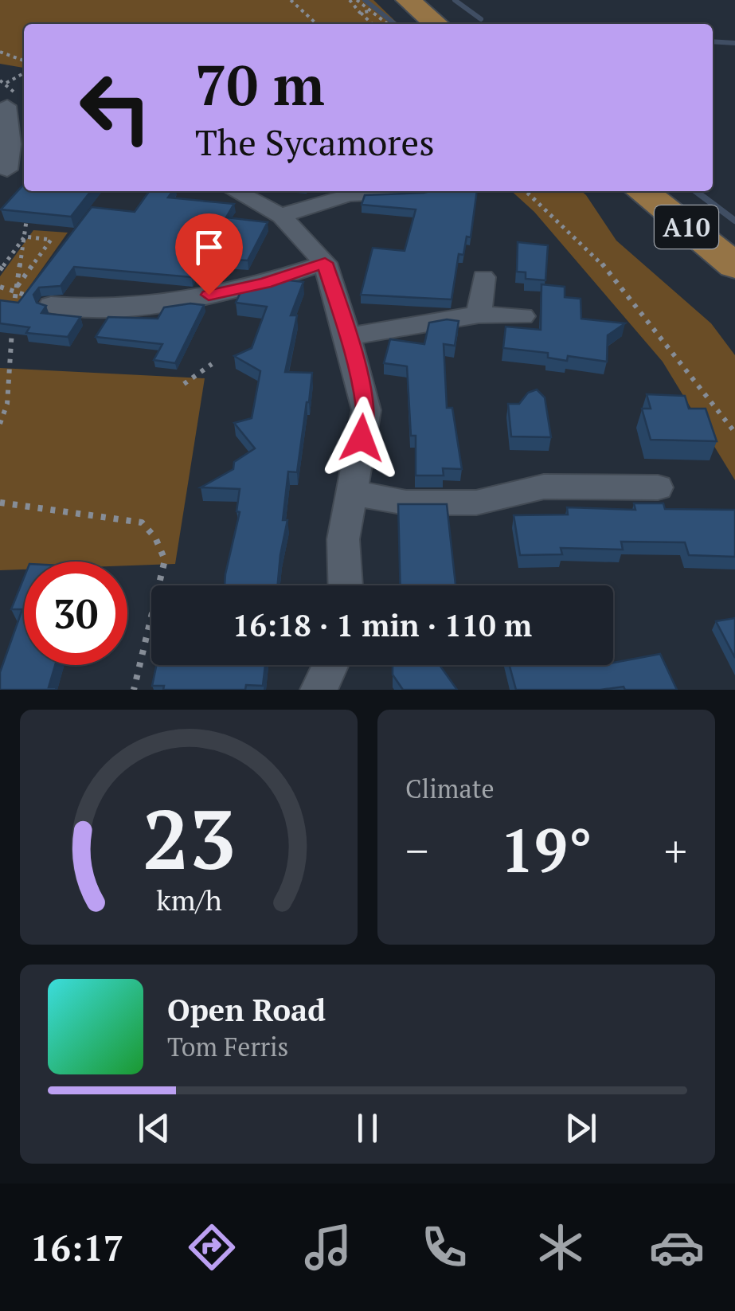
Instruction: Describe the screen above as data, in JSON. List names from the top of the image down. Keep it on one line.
{"streets":{"highway":["A10"]},"page":{"turn":["70 m","The Sycamores"],"limit":"30","trip":"16:18 · 1 min · 110 m","tile":"Climate","heat":["−","19°","+"],"song":["Open Road","Tom Ferris"],"tabs":"16:17","gauge":["23","km/h"]}}
